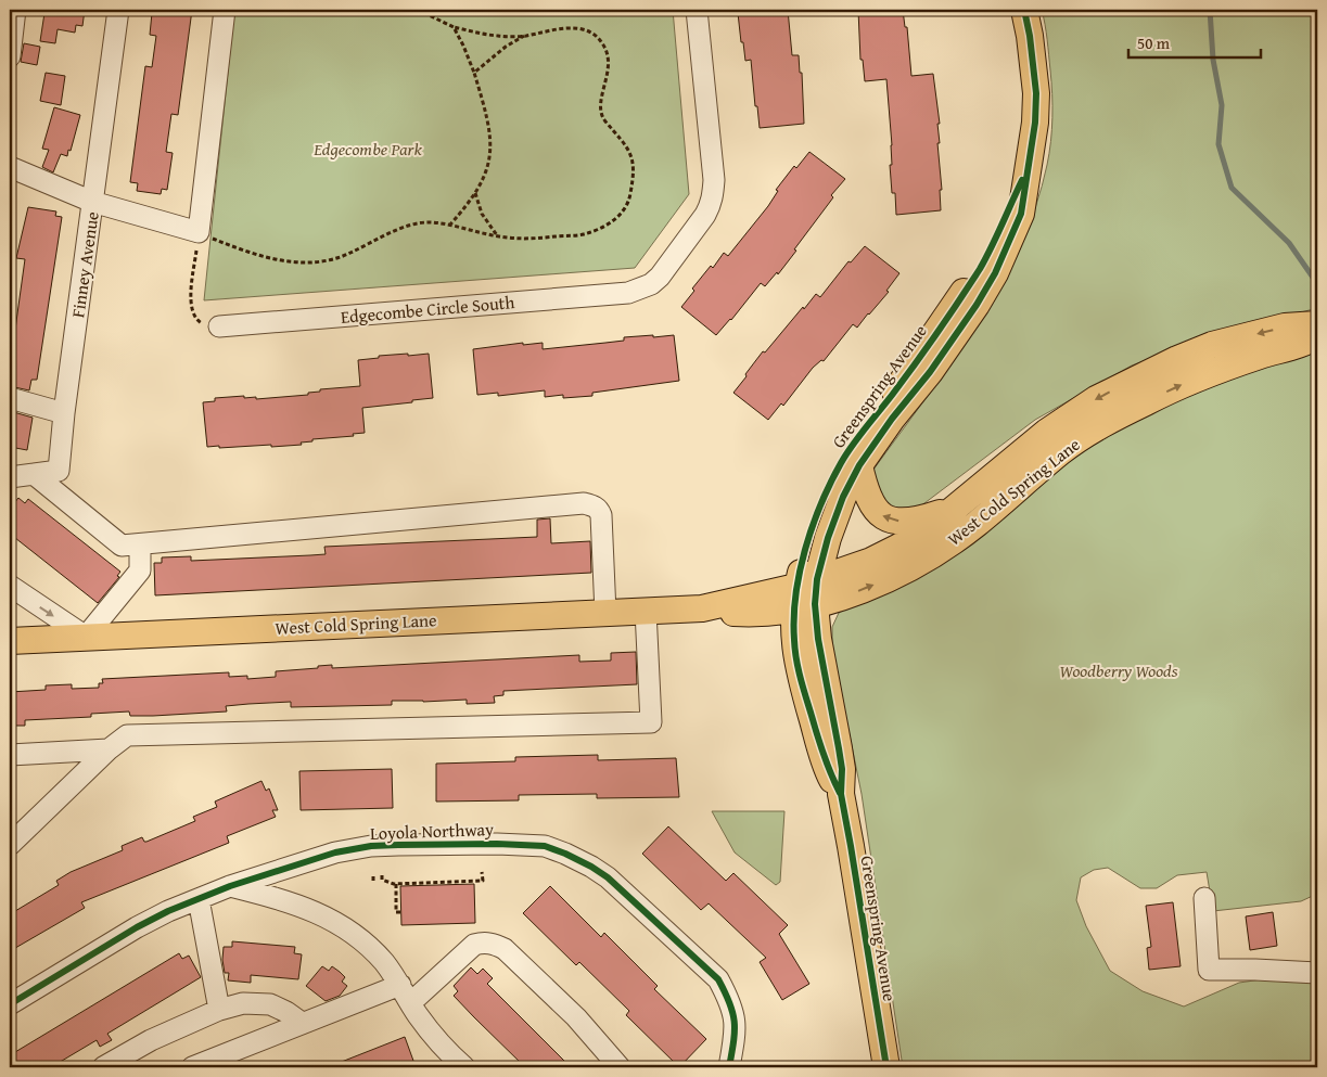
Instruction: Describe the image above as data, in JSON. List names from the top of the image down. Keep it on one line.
{"streets":{"main road":["Greenspring Avenue","West Cold Spring Lane"],"street":["Finney Avenue","Edgecombe Circle South","Loyola Northway"]},"crossings":[["Greenspring Avenue","West Cold Spring Lane"]],"parks":["Edgecombe Park","Woodberry Woods"],"scale_bar":"50 m"}
